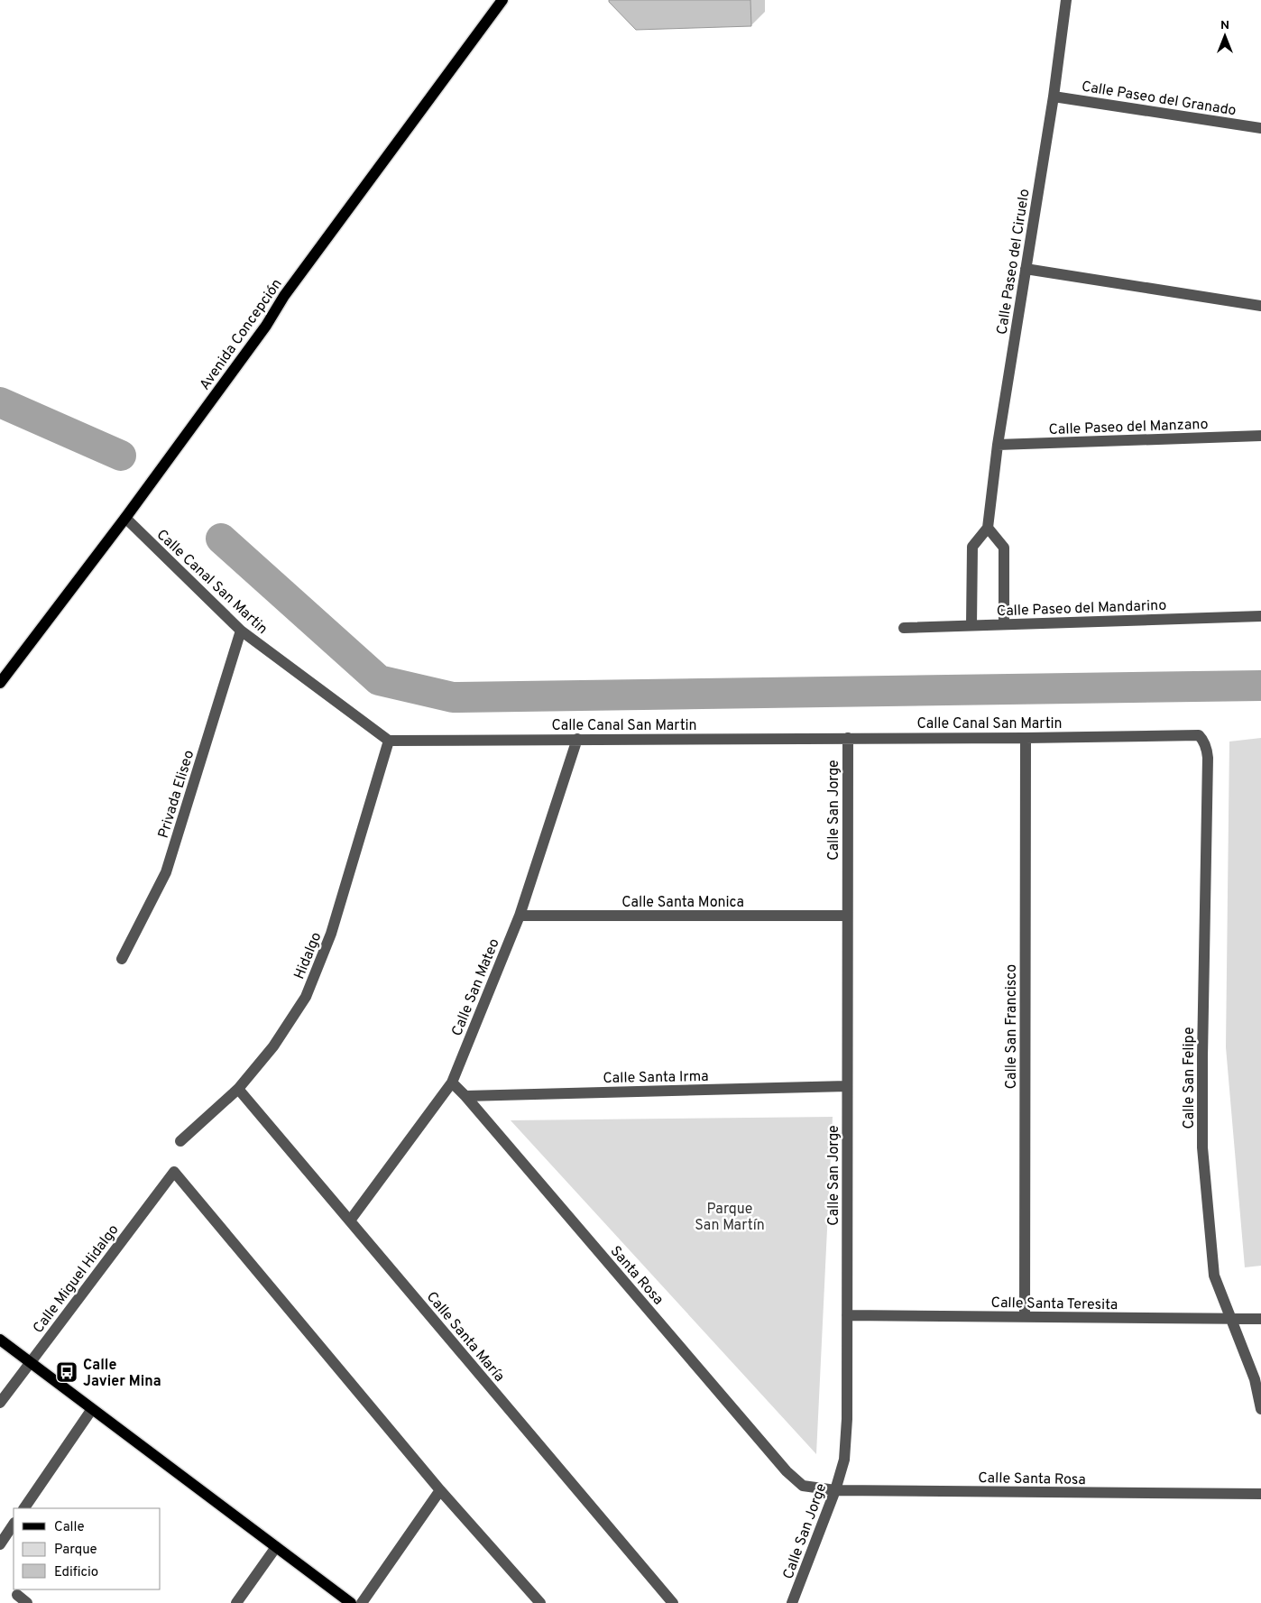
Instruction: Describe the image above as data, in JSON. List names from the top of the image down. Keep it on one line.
{"streets":{"main road":["Avenida Concepción"],"street":["Calle Paseo del Granado","Calle Paseo del Ciruelo","Calle Paseo del Manzano","Calle Canal San Martin","Calle Paseo del Mandarino","Privada Eliseo","Calle San Jorge","Calle Santa Monica","Hidalgo","Calle San Mateo","Calle San Francisco","Calle Santa Irma","Calle San Felipe","Santa Rosa","Calle Miguel Hidalgo","Calle Santa Teresita","Calle Santa María","Calle Santa Rosa"]},"crossings":[["Calle Paseo del Granado","Calle Paseo del Ciruelo"],["Calle Paseo del Ciruelo","Calle Paseo del Manzano"],["Avenida Concepción","Calle Canal San Martin"],["Calle Canal San Martin","Privada Eliseo"],["Calle Canal San Martin","Calle San Jorge"],["Calle Canal San Martin","Hidalgo"],["Calle Canal San Martin","Calle San Mateo"],["Calle Canal San Martin","Calle San Francisco"],["Calle Canal San Martin","Calle San Felipe"],["Calle San Jorge","Calle Santa Monica"],["Calle San Jorge","Calle Santa Irma"],["Calle San Jorge","Calle Santa Teresita"],["Calle San Jorge","Calle Santa Rosa"],["Calle Santa Monica","Calle San Mateo"],["Hidalgo","Calle Santa María"],["Calle San Mateo","Santa Rosa"],["Calle San Mateo","Calle Santa María"],["Calle San Francisco","Calle Santa Teresita"],["Calle Santa Irma","Santa Rosa"],["Calle San Felipe","Calle Santa Teresita"],["Santa Rosa","Calle Santa Rosa"]],"parks":["Parque San Martín"],"places":{"bus stop":["Calle Javier Mina"]},"legend":["Calle","Parque","Edificio"],"north":"top"}
